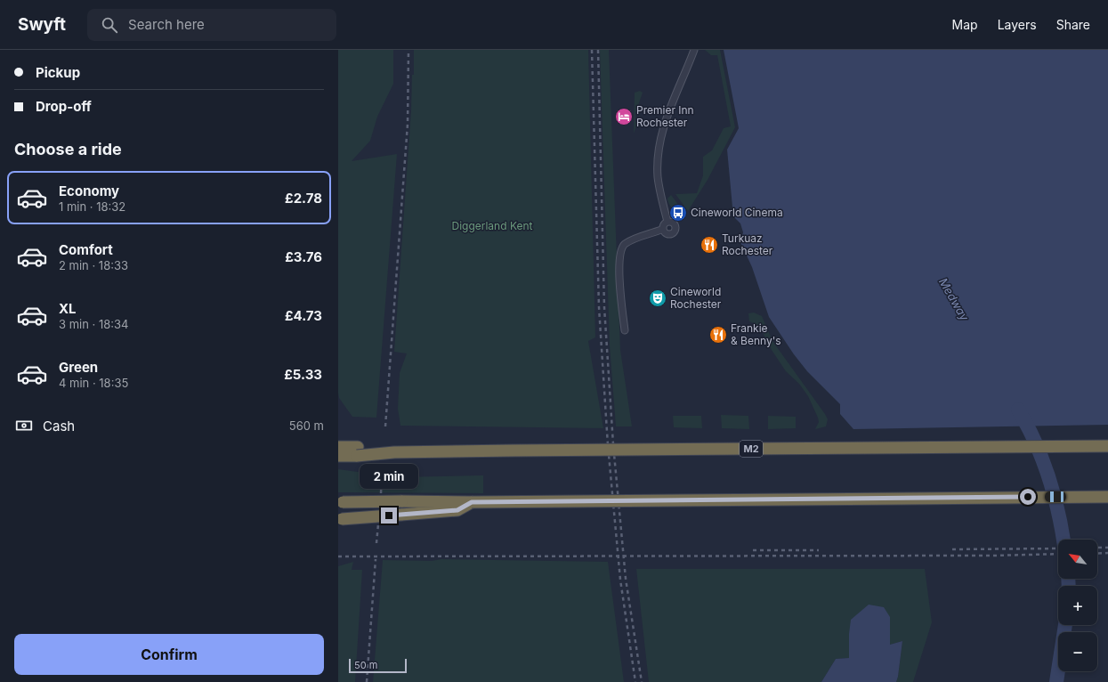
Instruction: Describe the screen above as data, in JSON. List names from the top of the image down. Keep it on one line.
{"streets":{"highway":["M2"]},"water":["Medway"],"parks":["Diggerland Kent"],"places":{"hotel":["Premier Inn Rochester"],"bus stop":["Cineworld Cinema"],"restaurant":["Turkuaz Rochester","Frankie & Benny's"],"theatre":["Cineworld Rochester"]},"scale_bar":"50 m","north":"top left","page":{"header":"Swyft","search":"Search here","nav":["Map","Layers","Share"],"banner":["Pickup","Drop-off"],"heading":"Choose a ride","list":[{"name":"Economy","note":"1 min · 18:32","value":"£2.78"},{"name":"Comfort","note":"2 min · 18:33","value":"£3.76"},{"name":"XL","note":"3 min · 18:34","value":"£4.73"},{"name":"Green","note":"4 min · 18:35","value":"£5.33"}],"pay":["Cash","560 m"],"bubble":"2 min","map_buttons":["+","−"],"buttons":"Confirm","scale":"50 m"}}
